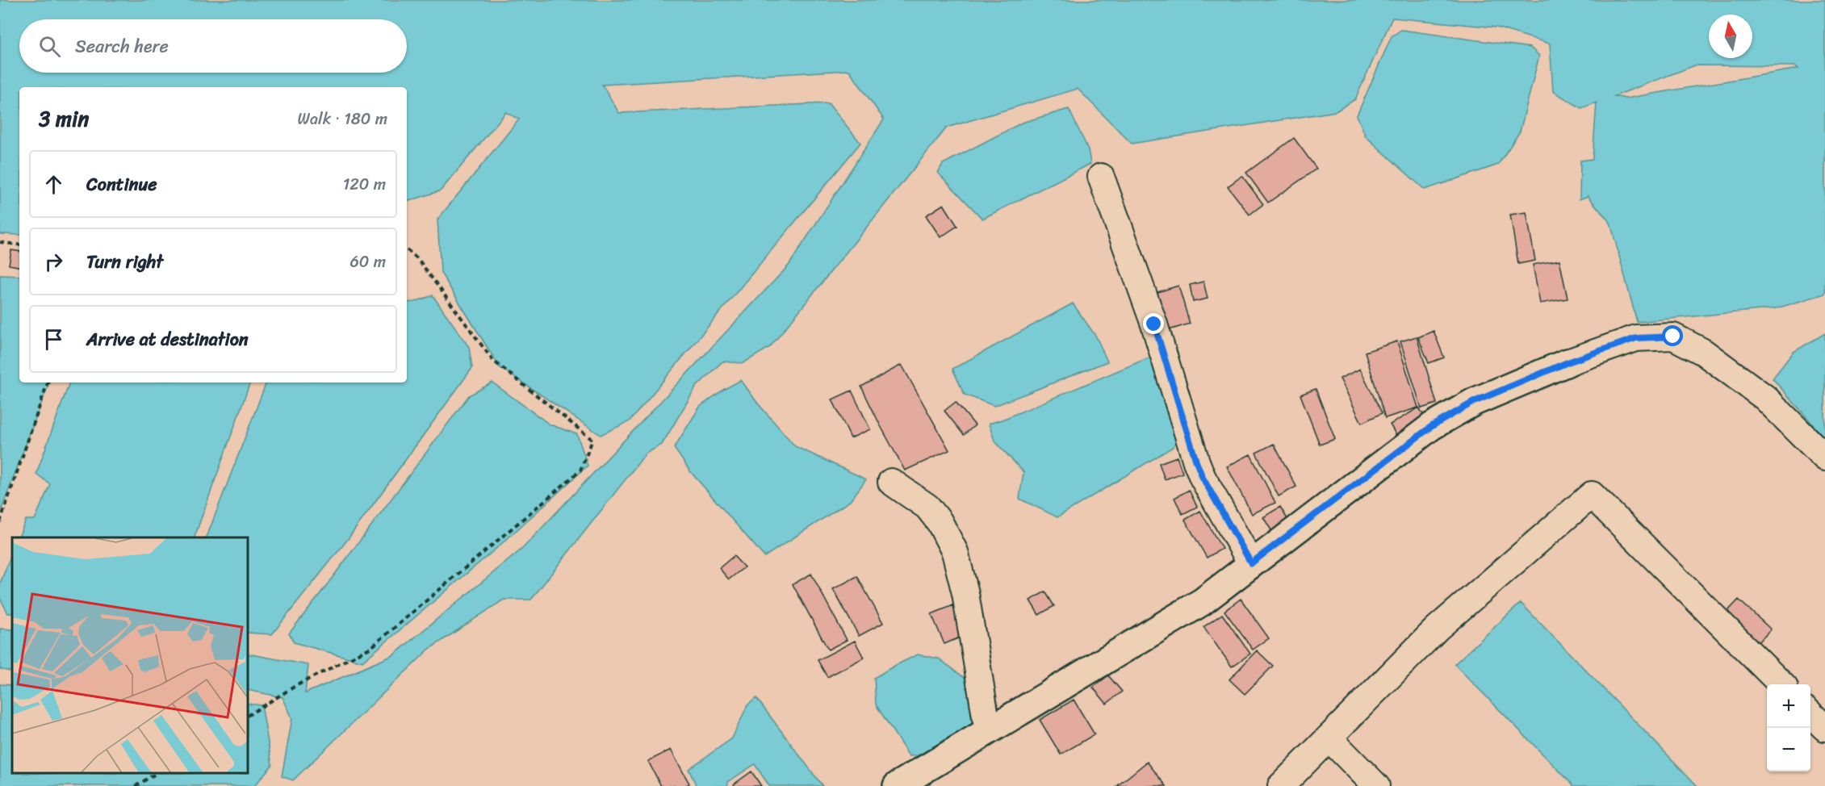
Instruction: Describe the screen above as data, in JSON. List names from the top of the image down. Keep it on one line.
{"north":"top","page":{"search":"Search here","heading":["3 min","Walk · 180 m"],"list":[["Continue","120 m"],["Turn right","60 m"],"Arrive at destination"],"map_buttons":["+","−"]}}
